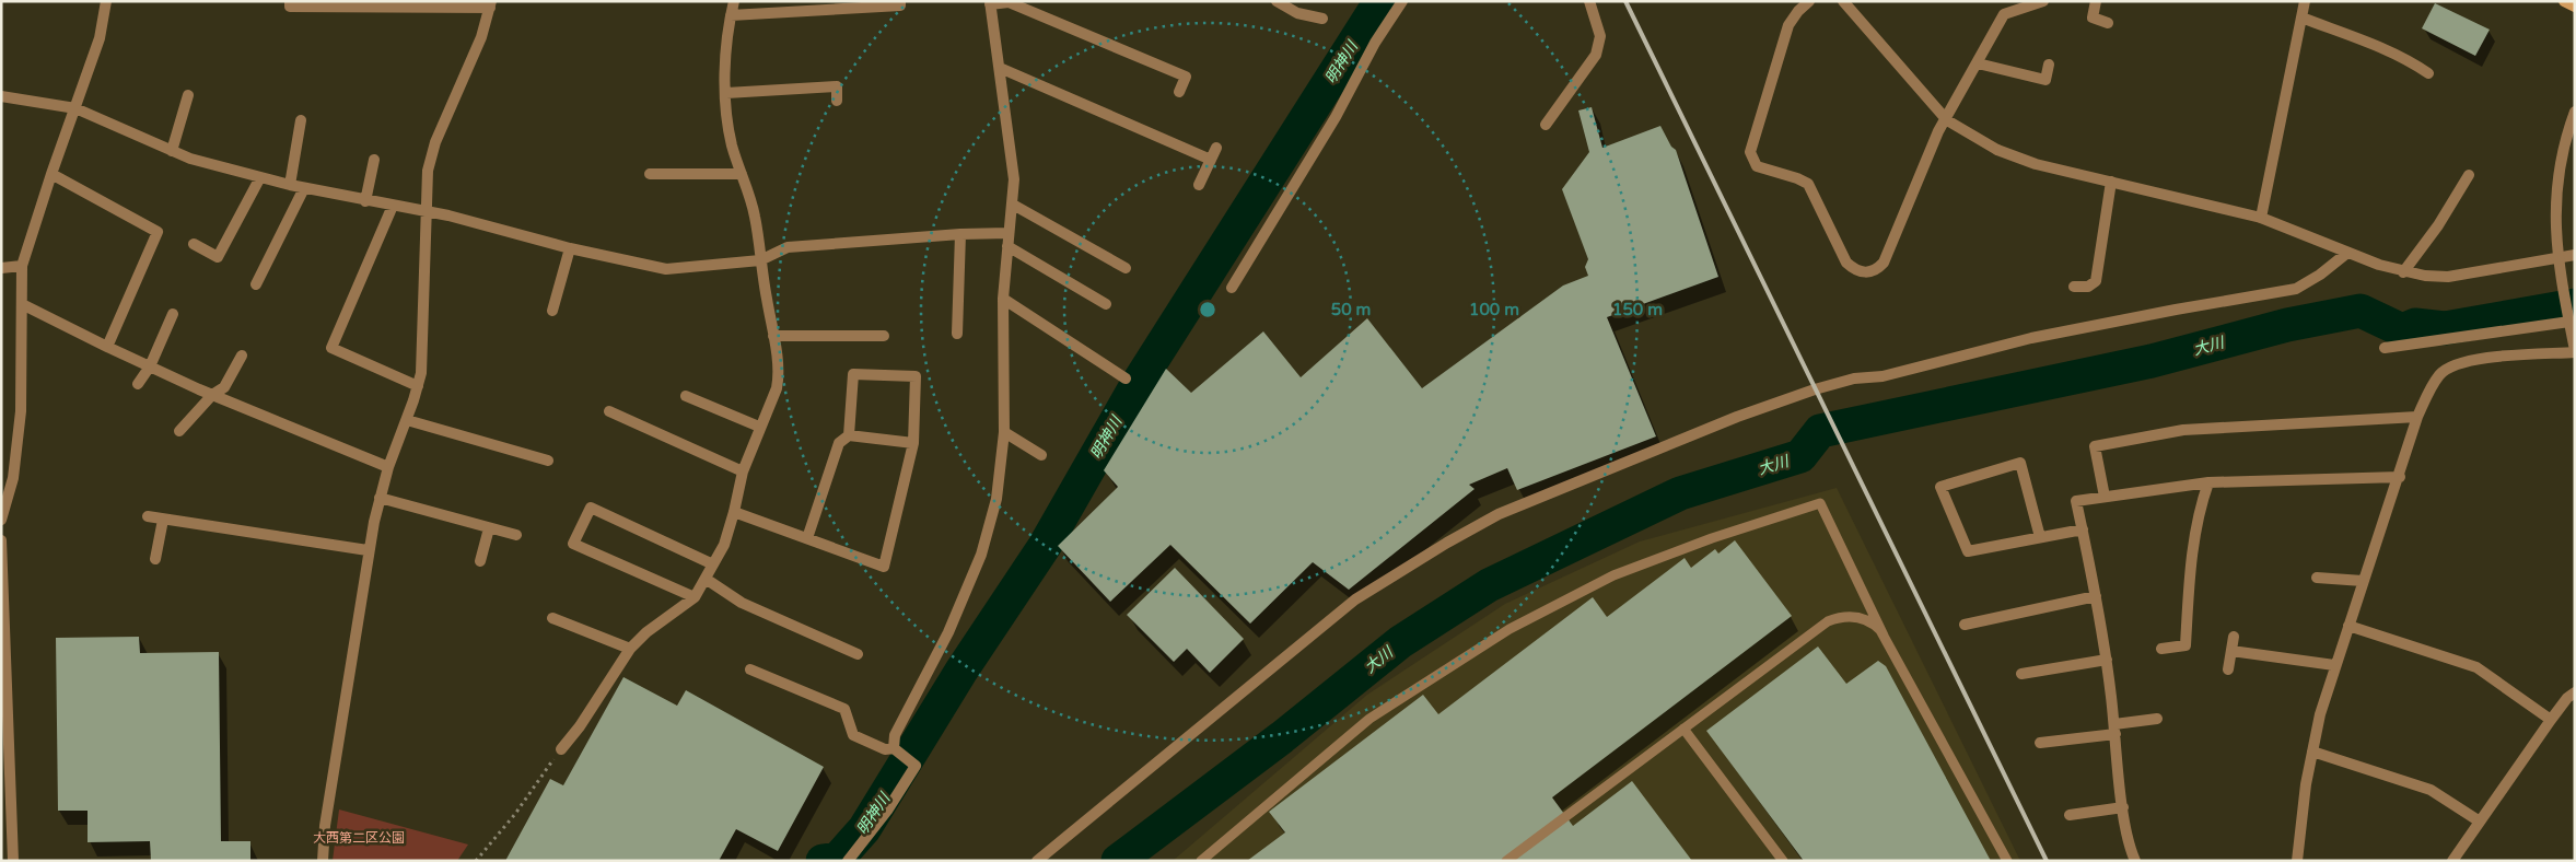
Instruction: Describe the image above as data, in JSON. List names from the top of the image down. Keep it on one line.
{"water":["明神川","大川"],"parks":["大西第二区公園"],"rings":["50 m","100 m","150 m"]}
